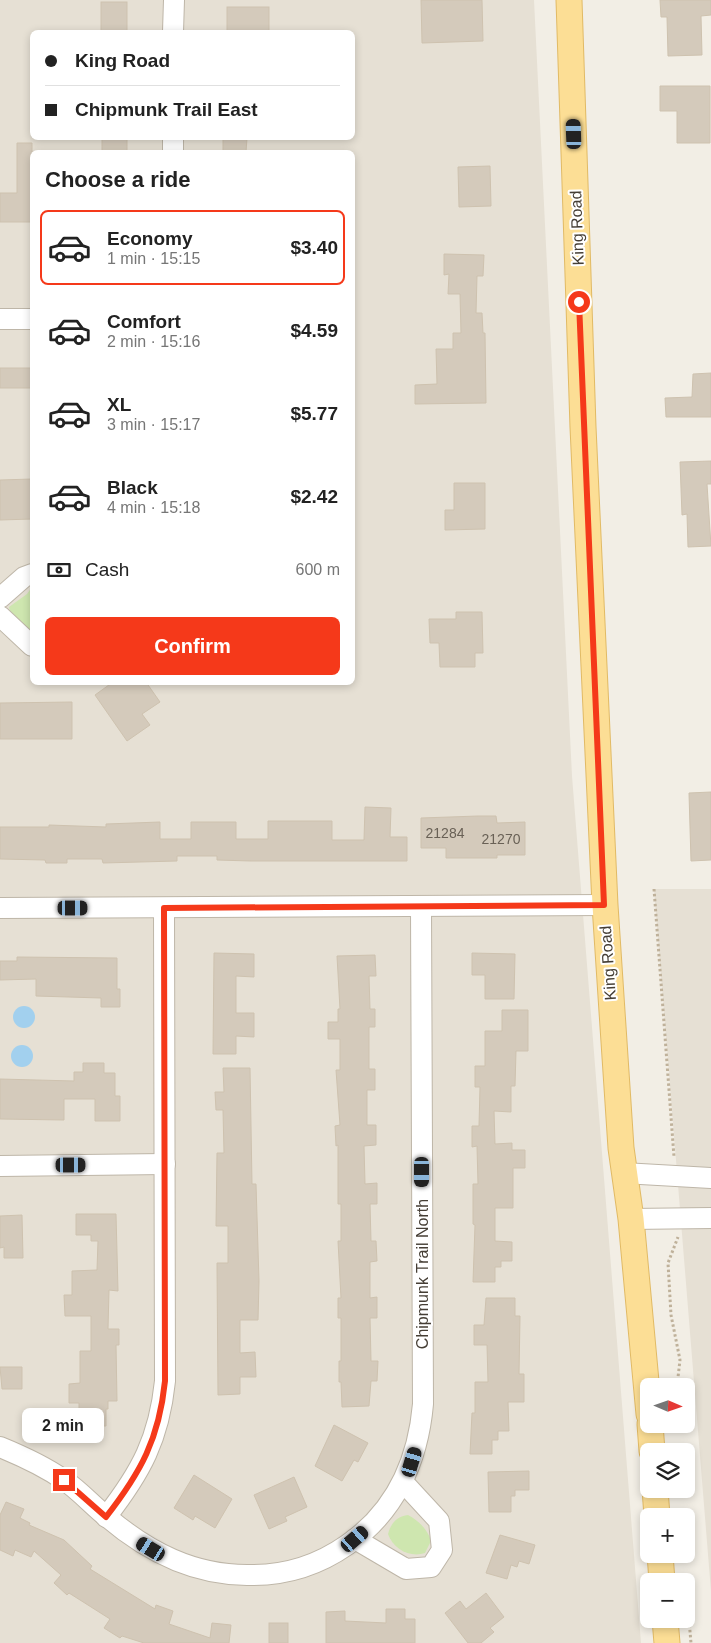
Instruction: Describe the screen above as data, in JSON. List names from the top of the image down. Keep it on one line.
{"streets":{"main road":["King Road"],"street":["Chipmunk Trail North"]},"house_numbers":["21284","21270"],"north":"right","page":{"banner":["King Road","Chipmunk Trail East"],"heading":"Choose a ride","list":[{"name":"Economy","note":"1 min · 15:15","value":"$3.40"},{"name":"Comfort","note":"2 min · 15:16","value":"$4.59"},{"name":"XL","note":"3 min · 15:17","value":"$5.77"},{"name":"Black","note":"4 min · 15:18","value":"$2.42"}],"pay":["Cash","600 m"],"buttons":"Confirm","map_buttons":["+","−"],"bubble":"2 min"}}
